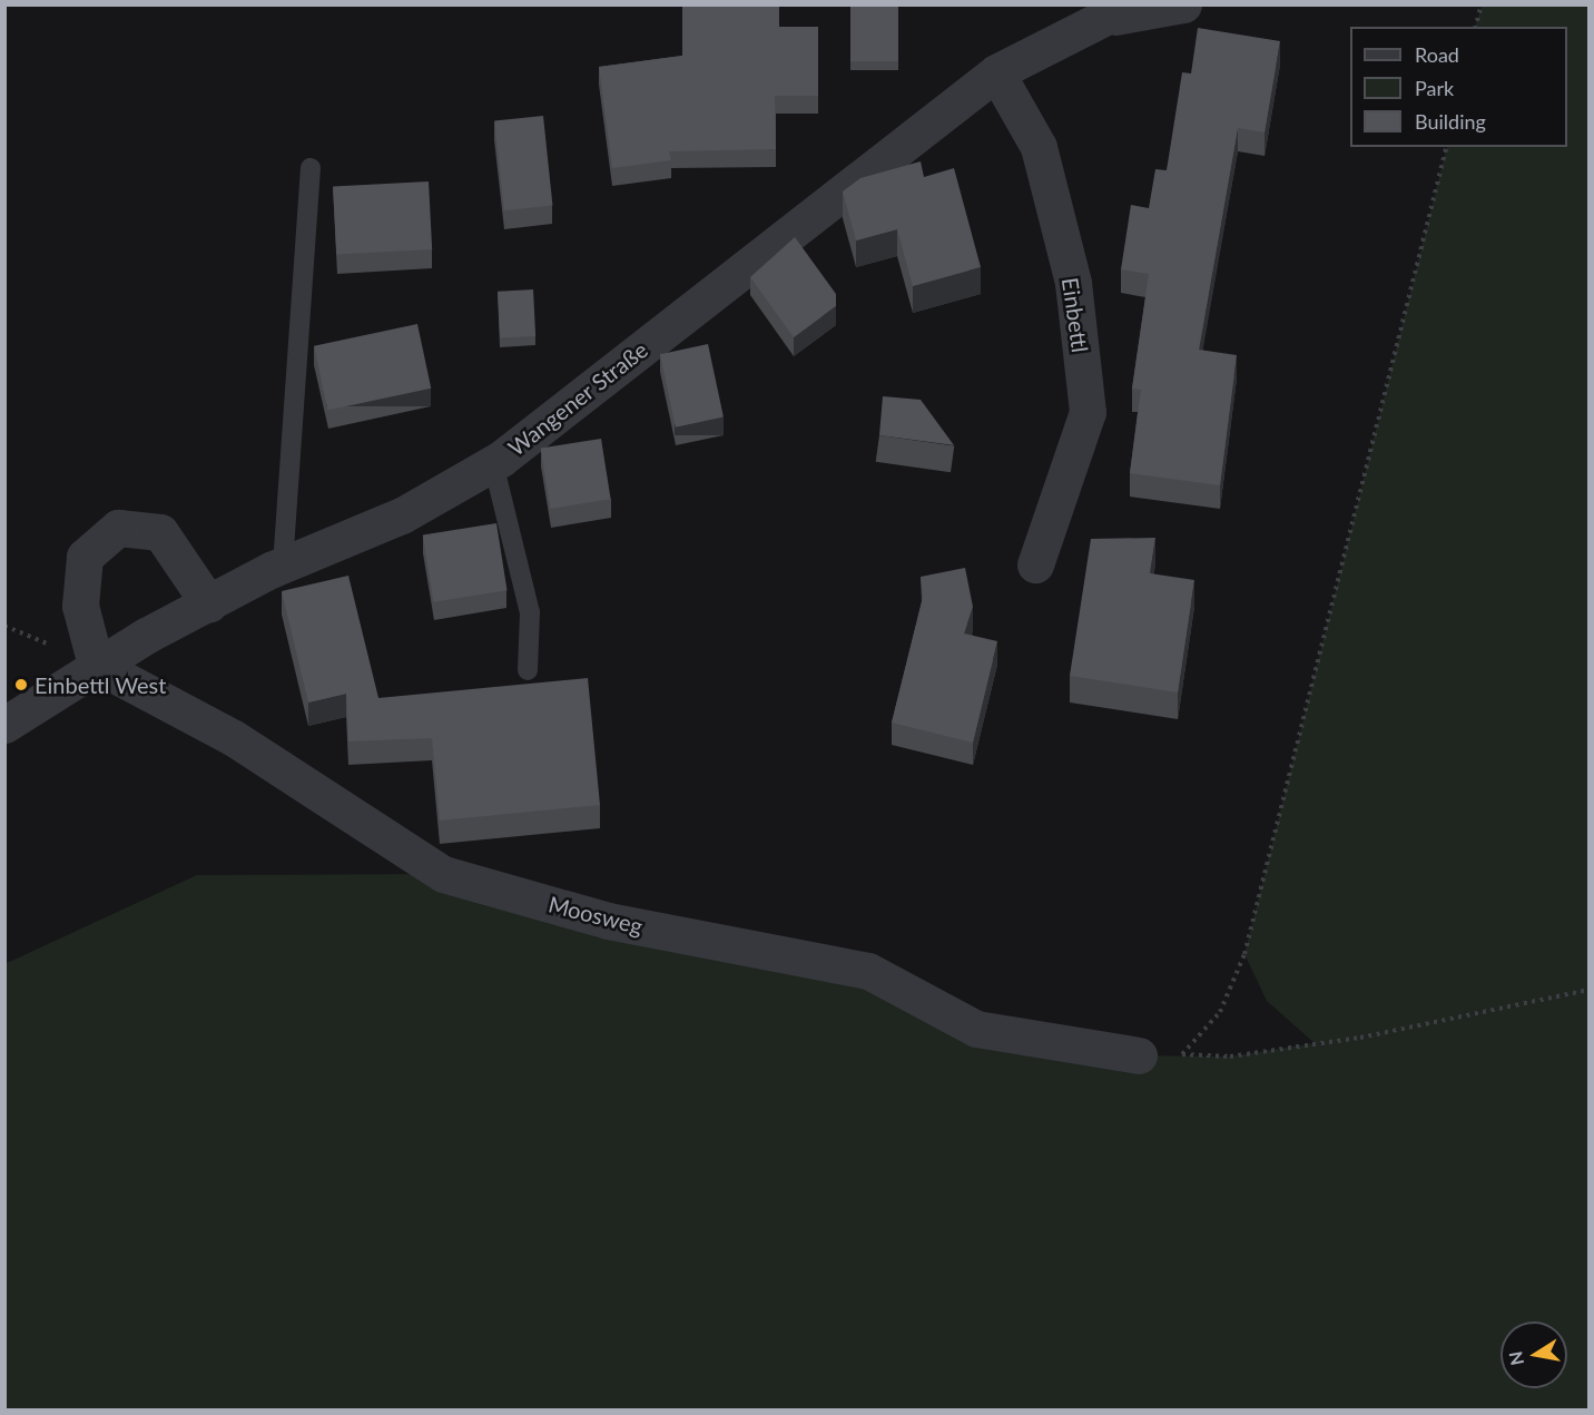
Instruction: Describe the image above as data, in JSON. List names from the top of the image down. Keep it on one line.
{"streets":{"street":["Einbettl","Wangener Straße","Moosweg"]},"crossings":[["Einbettl","Wangener Straße"],["Wangener Straße","Moosweg"]],"places":["Einbettl West"],"legend":["Road","Park","Building"],"north":"left"}
